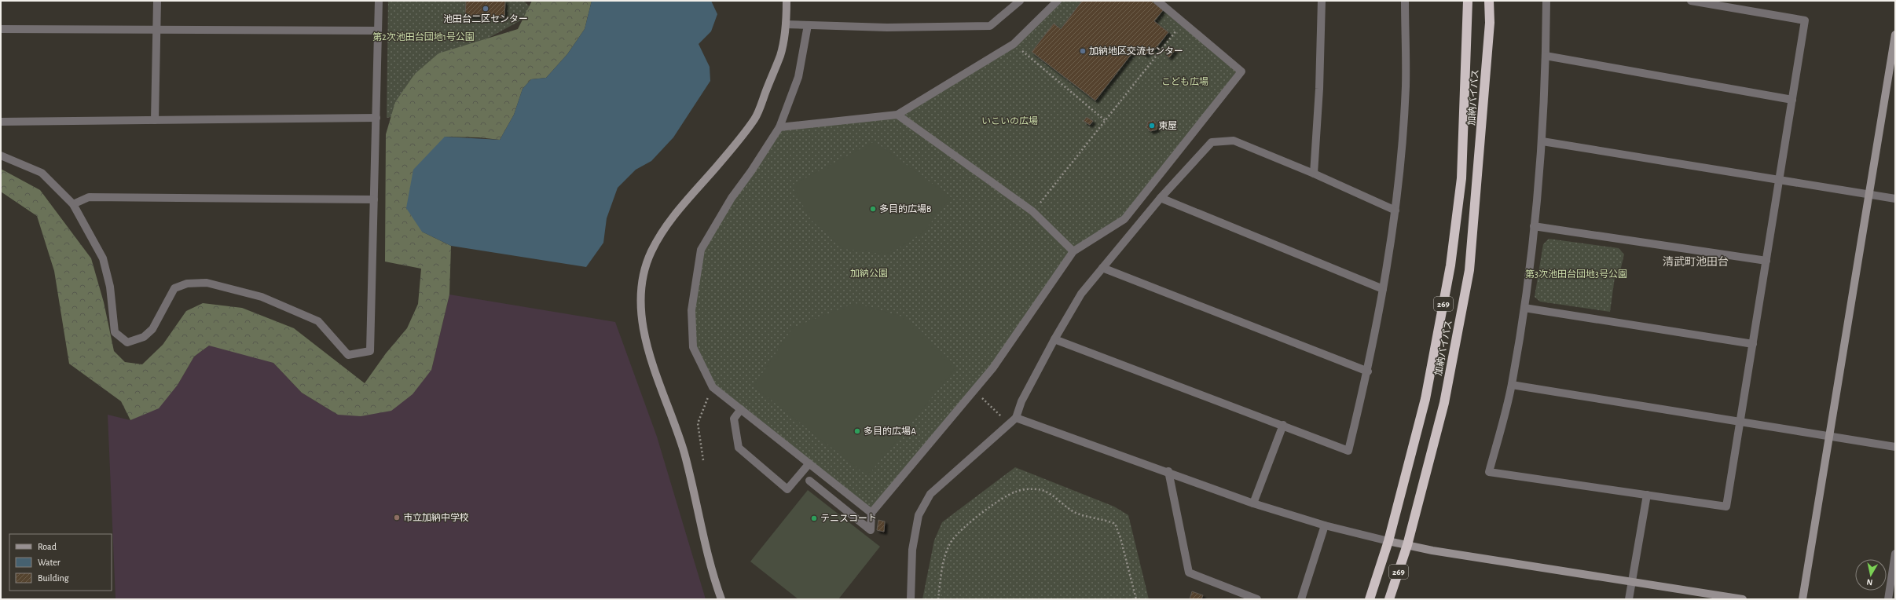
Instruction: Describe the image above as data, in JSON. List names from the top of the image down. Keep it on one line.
{"streets":{"highway":["加納バイパス","269"]},"districts":["清武町池田台"],"parks":["第2次池田台団地1号公園","こども広場","いこいの広場","加納公園","第3次池田台団地3号公園"],"places":["池田台二区センター","加納地区交流センター","東屋","多目的広場B","多目的広場A","市立加納中学校","テニスコート"],"legend":["Road","Water","Building"],"north":"bottom"}
